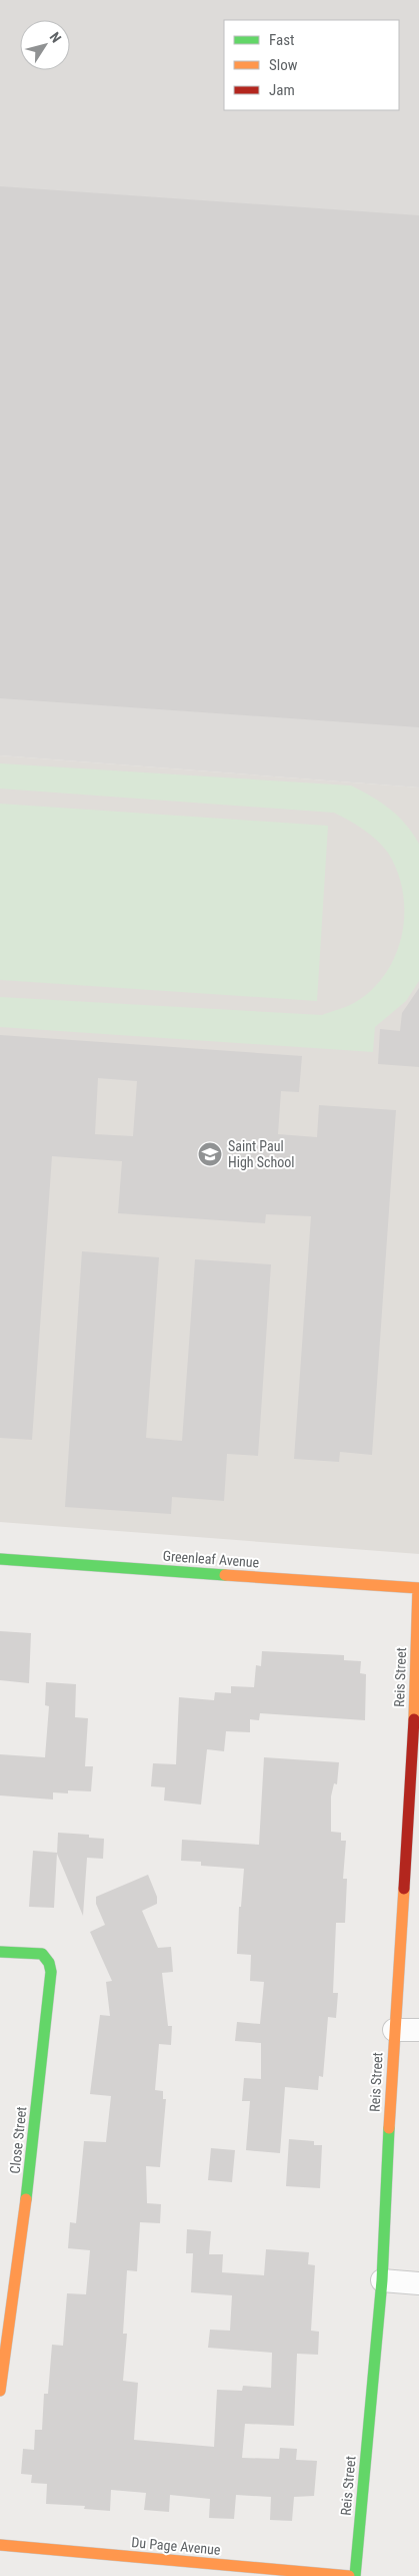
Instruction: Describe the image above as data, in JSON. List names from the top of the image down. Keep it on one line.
{"streets":{"street":["Greenleaf Avenue","Reis Street","Close Street","Du Page Avenue"]},"crossings":[["Greenleaf Avenue","Reis Street"]],"places":{"school or university":["Saint Paul High School"]},"legend":["Fast","Slow","Jam"],"north":"top right"}
